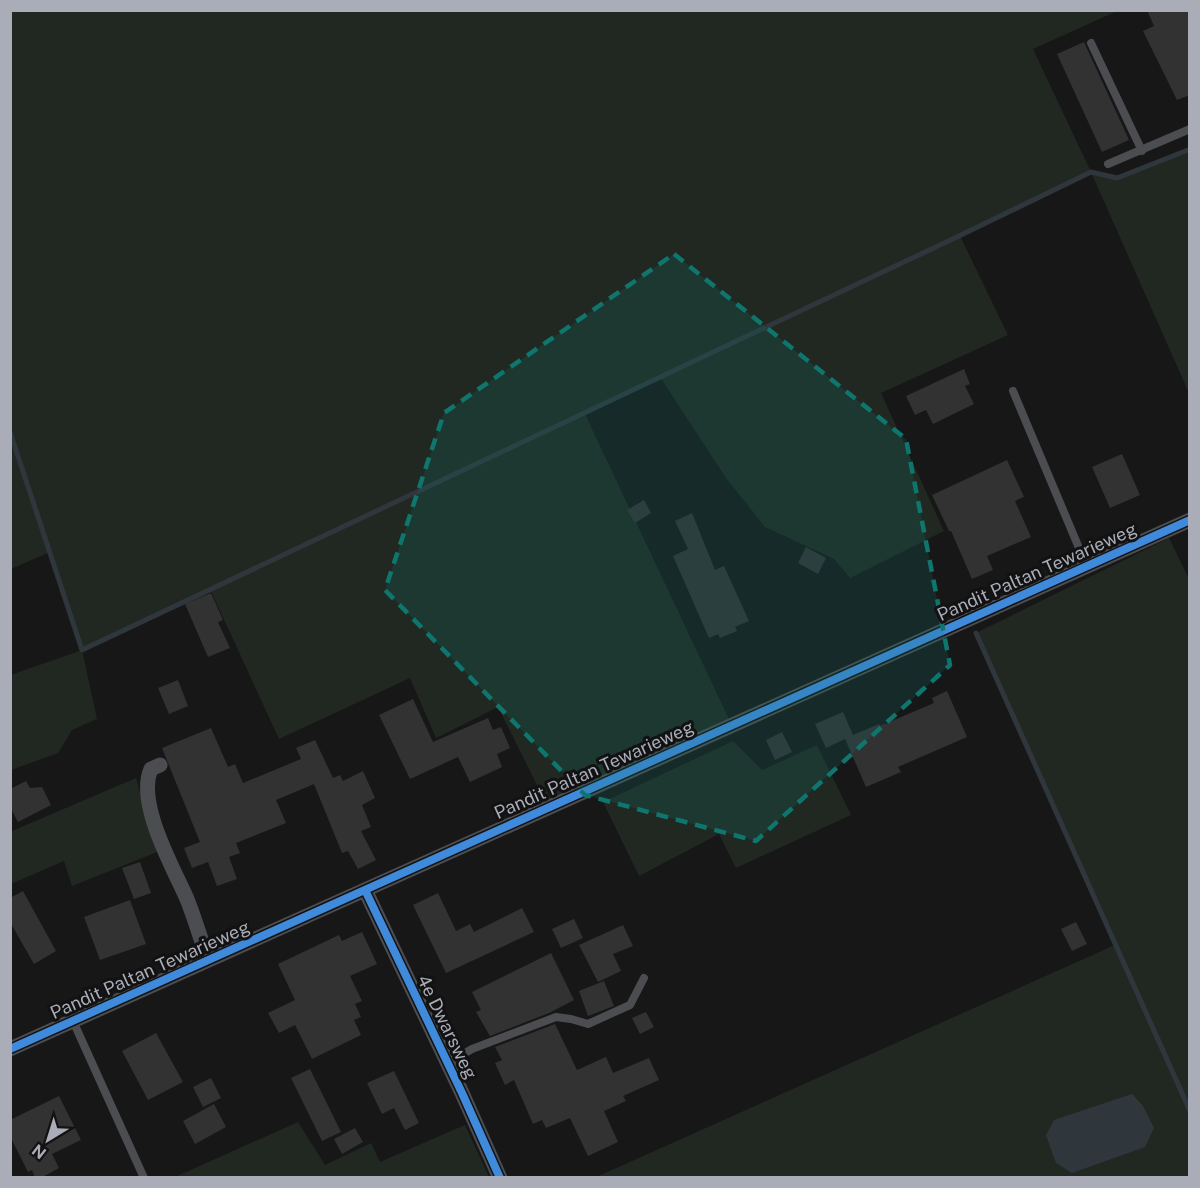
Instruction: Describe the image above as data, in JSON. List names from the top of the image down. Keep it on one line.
{"streets":{"street":["Pandit Paltan Tewarieweg","4e Dwarsweg"]},"crossings":[["Pandit Paltan Tewarieweg","4e Dwarsweg"]],"north":"bottom left"}
